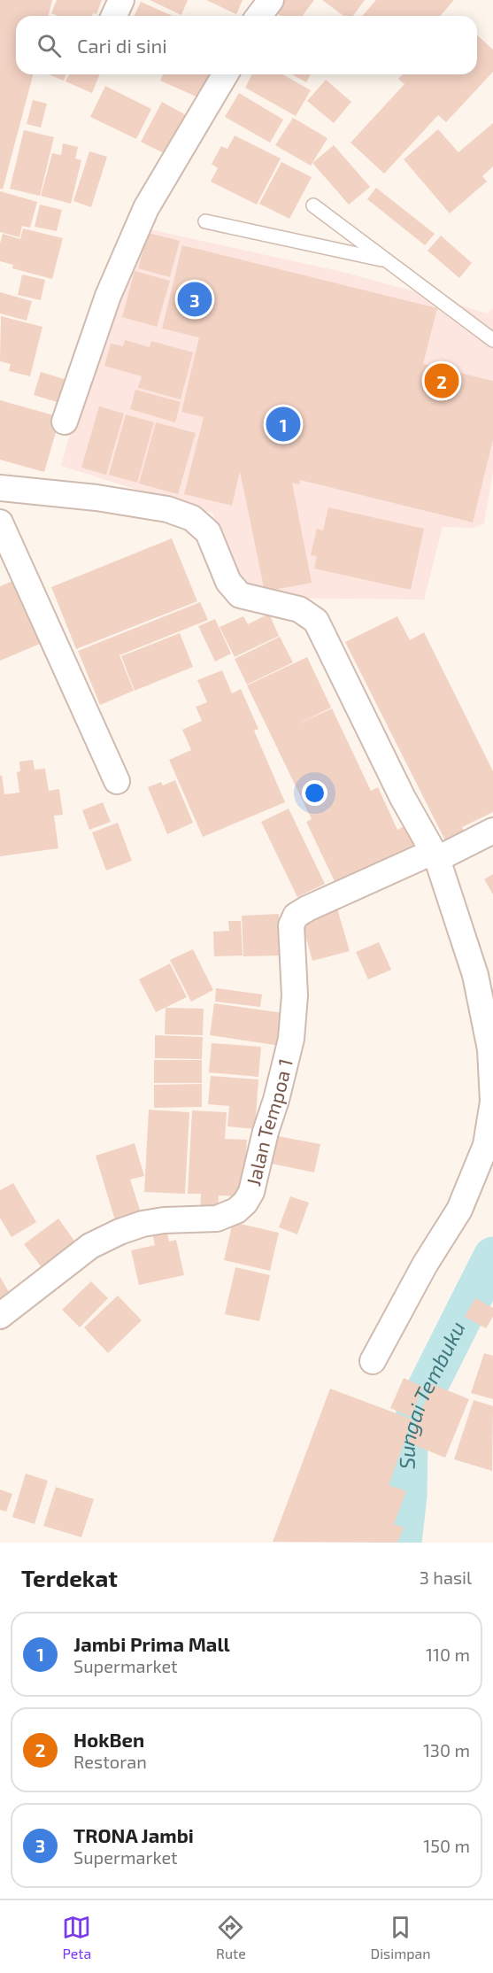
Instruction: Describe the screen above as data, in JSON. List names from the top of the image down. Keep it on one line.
{"streets":{"street":["Jalan Tempoa 1"]},"water":["Sungai Tembuku"],"page":{"search":"Cari di sini","pins":["3","2","1"],"heading":["Terdekat","3 hasil"],"list":[{"mark":"1","name":"Jambi Prima Mall","note":"Supermarket","value":"110 m"},{"mark":"2","name":"HokBen","note":"Restoran","value":"130 m"},{"mark":"3","name":"TRONA Jambi","note":"Supermarket","value":"150 m"}],"nav":["Peta","Rute","Disimpan"]}}
